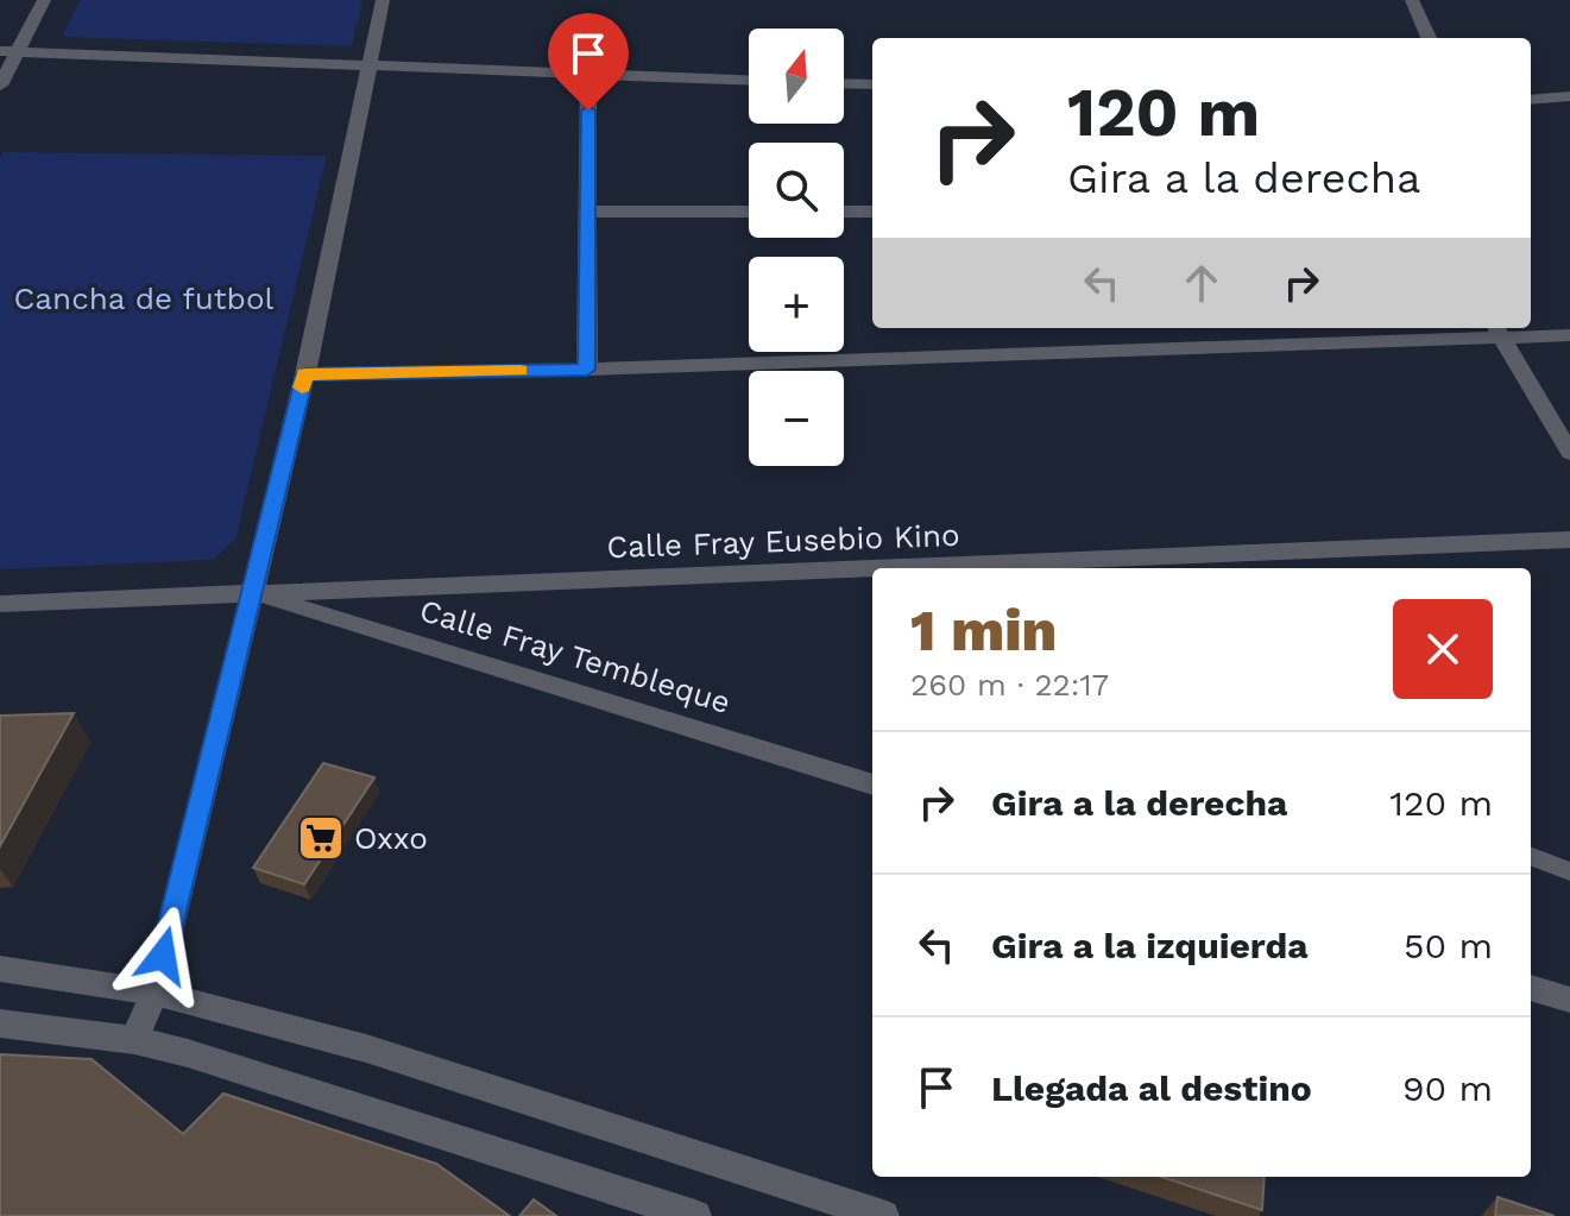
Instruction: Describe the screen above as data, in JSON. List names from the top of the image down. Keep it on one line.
{"streets":{"street":["Calle Fray Eusebio Kino","Calle Fray Tembleque"]},"crossings":[["Calle Fray Eusebio Kino","Calle Fray Tembleque"]],"parks":["Cancha de futbol"],"places":{"supermarket":["Oxxo"]},"north":"top","page":{"map_buttons":["+","−"],"turn":["120 m","Gira a la derecha"],"heading":["1 min","260 m · 22:17"],"list":[{"name":"Gira a la derecha","value":"120 m"},{"name":"Gira a la izquierda","value":"50 m"},{"name":"Llegada al destino","value":"90 m"}]}}
